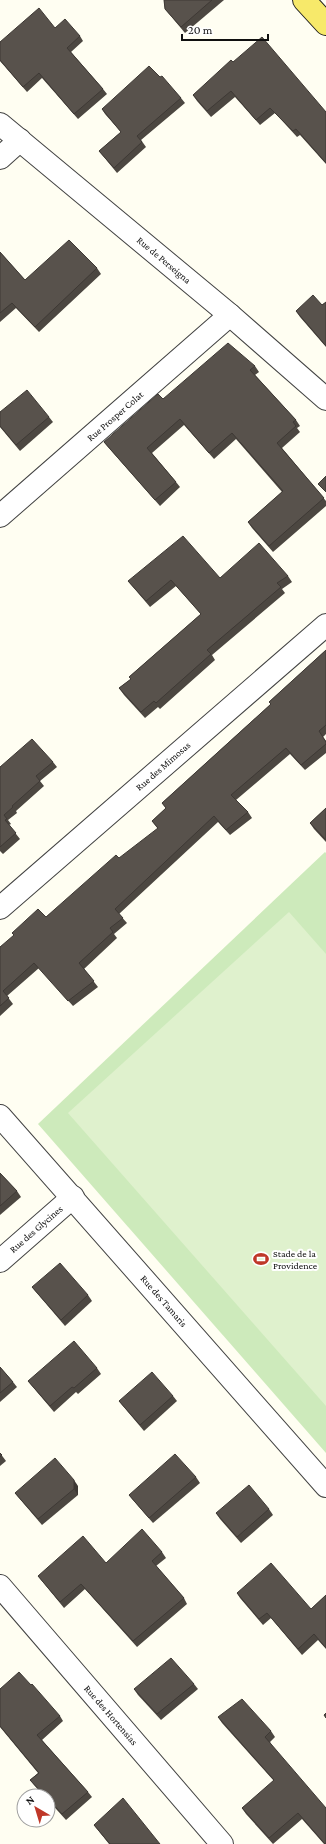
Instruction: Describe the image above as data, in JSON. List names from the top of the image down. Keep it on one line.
{"streets":{"street":["Rue de Perseigna","Rue Prosper Colat","Rue des Mimosas","Rue des Glycines","Rue des Tamaris","Rue des Hortensias"]},"crossings":[["Rue de Perseigna","Rue Prosper Colat"],["Rue des Glycines","Rue des Tamaris"]],"places":{"sports":["Stade de la Providence"]},"scale_bar":"20 m","north":"top left"}
